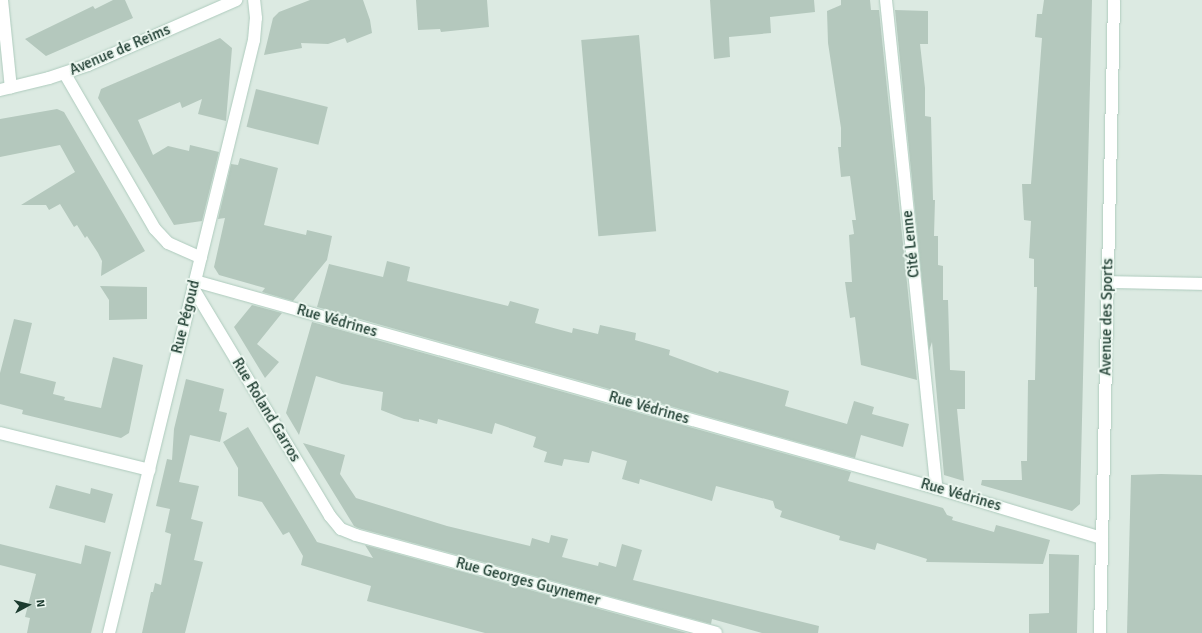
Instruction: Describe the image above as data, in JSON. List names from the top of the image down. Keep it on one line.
{"streets":{"street":["Avenue de Reims","Cité Lenne","Rue Pégoud","Avenue des Sports","Rue Védrines","Rue Roland Garros","Rue Georges Guynemer"]},"crossings":[["Cité Lenne","Rue Védrines"],["Rue Pégoud","Rue Védrines"],["Rue Pégoud","Rue Roland Garros"],["Avenue des Sports","Rue Védrines"],["Rue Védrines","Rue Roland Garros"],["Rue Roland Garros","Rue Georges Guynemer"]],"north":"right"}
